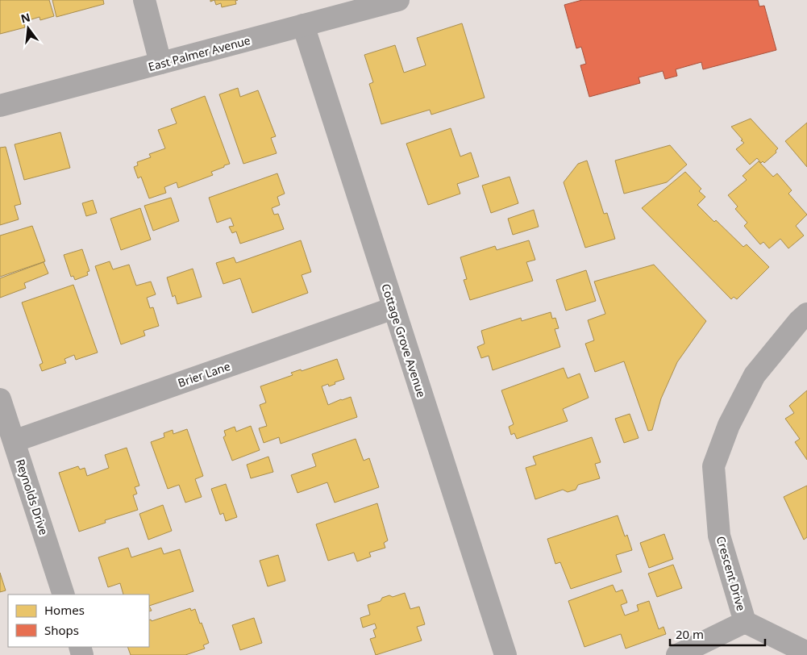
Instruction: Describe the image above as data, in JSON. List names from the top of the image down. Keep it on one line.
{"streets":{"street":["East Palmer Avenue","Cottage Grove Avenue","Brier Lane","Reynolds Drive","Crescent Drive"]},"crossings":[["East Palmer Avenue","Cottage Grove Avenue"],["Cottage Grove Avenue","Brier Lane"],["Brier Lane","Reynolds Drive"]],"legend":["Homes","Shops"],"scale_bar":"20 m","north":"top"}
